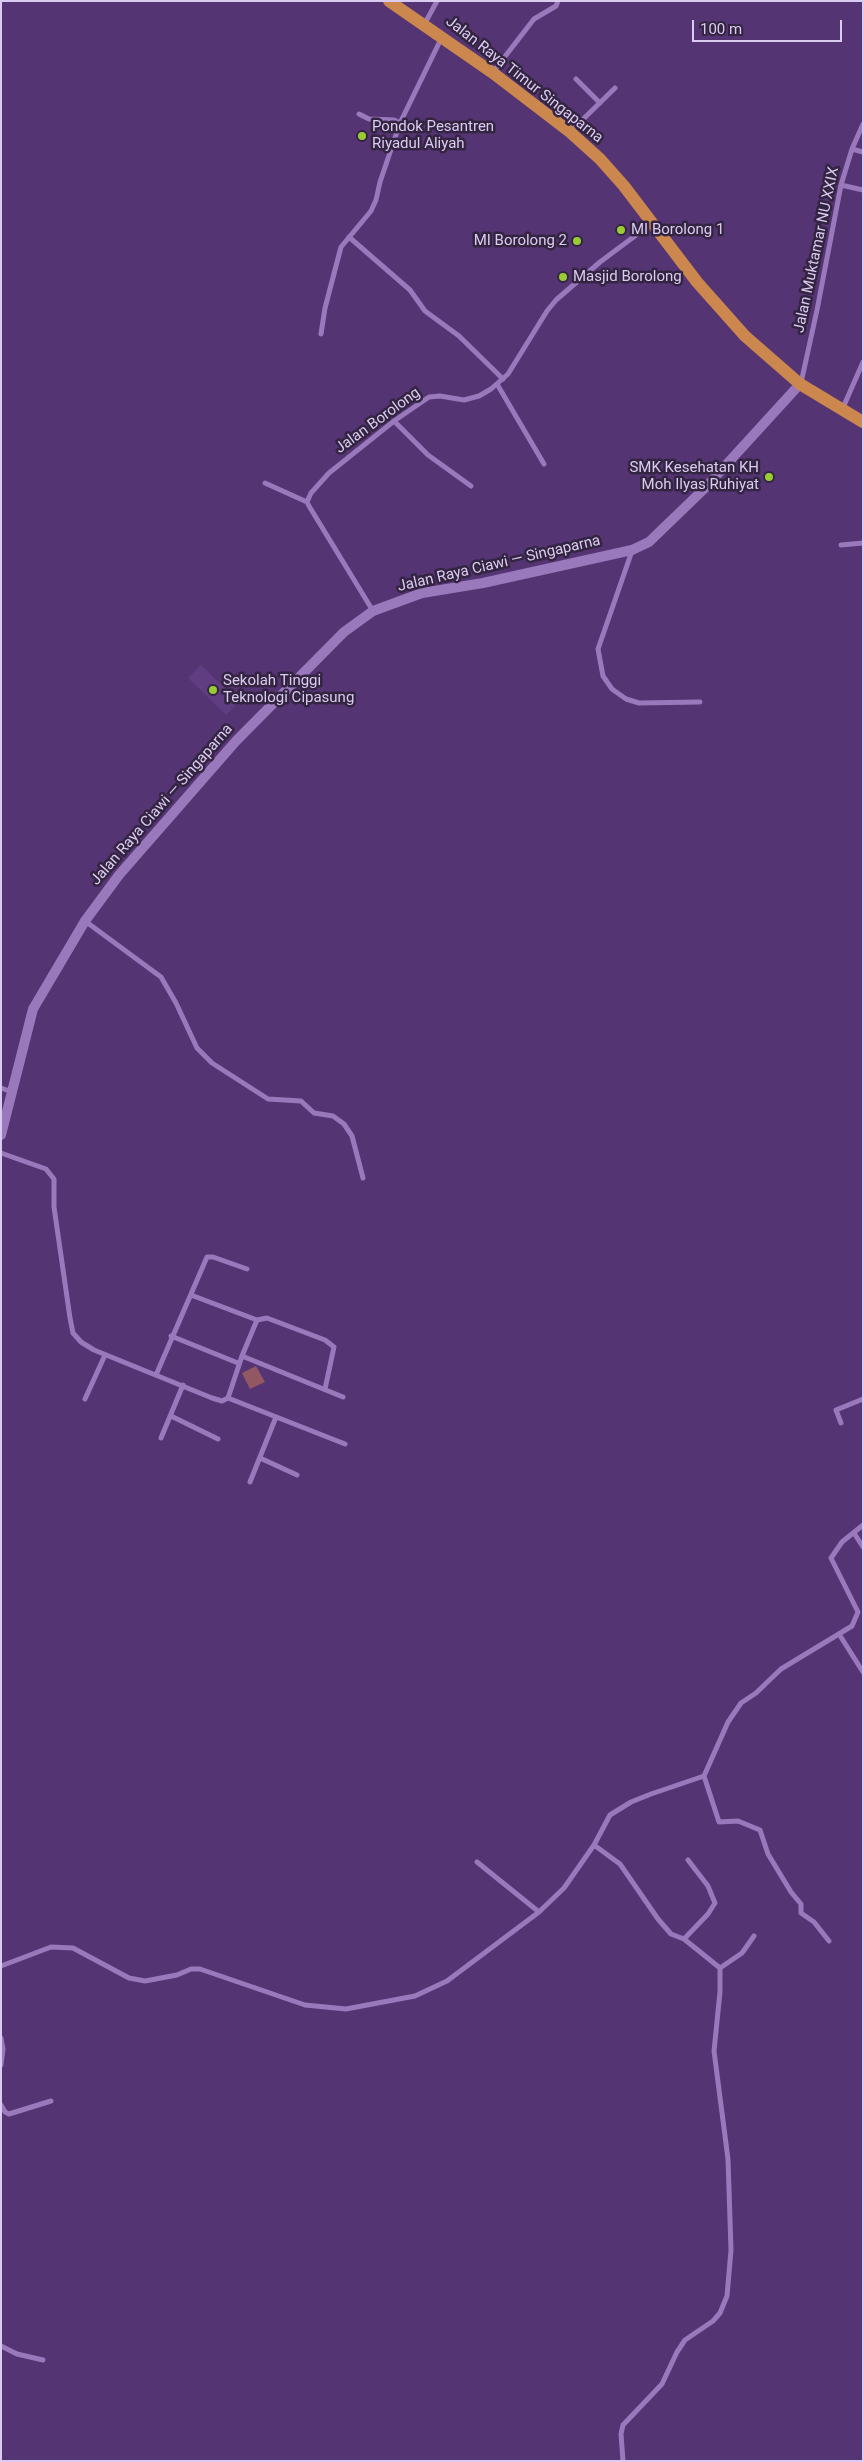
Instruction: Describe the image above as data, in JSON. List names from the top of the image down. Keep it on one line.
{"streets":{"main road":["Jalan Raya Timur Singaparna","Jalan Raya Ciawi — Singaparna"],"street":["Jalan Muktamar NU XXIX","Jalan Borolong"]},"crossings":[["Jalan Raya Timur Singaparna","Jalan Muktamar NU XXIX"],["Jalan Raya Timur Singaparna","Jalan Borolong"],["Jalan Raya Timur Singaparna","Jalan Raya Ciawi — Singaparna"],["Jalan Muktamar NU XXIX","Jalan Raya Ciawi — Singaparna"]],"places":["Pondok Pesantren Riyadul Aliyah","MI Borolong 1","MI Borolong 2","Masjid Borolong","SMK Kesehatan KH Moh Ilyas Ruhiyat","Sekolah Tinggi Teknologi Cipasung"],"scale_bar":"100 m"}
